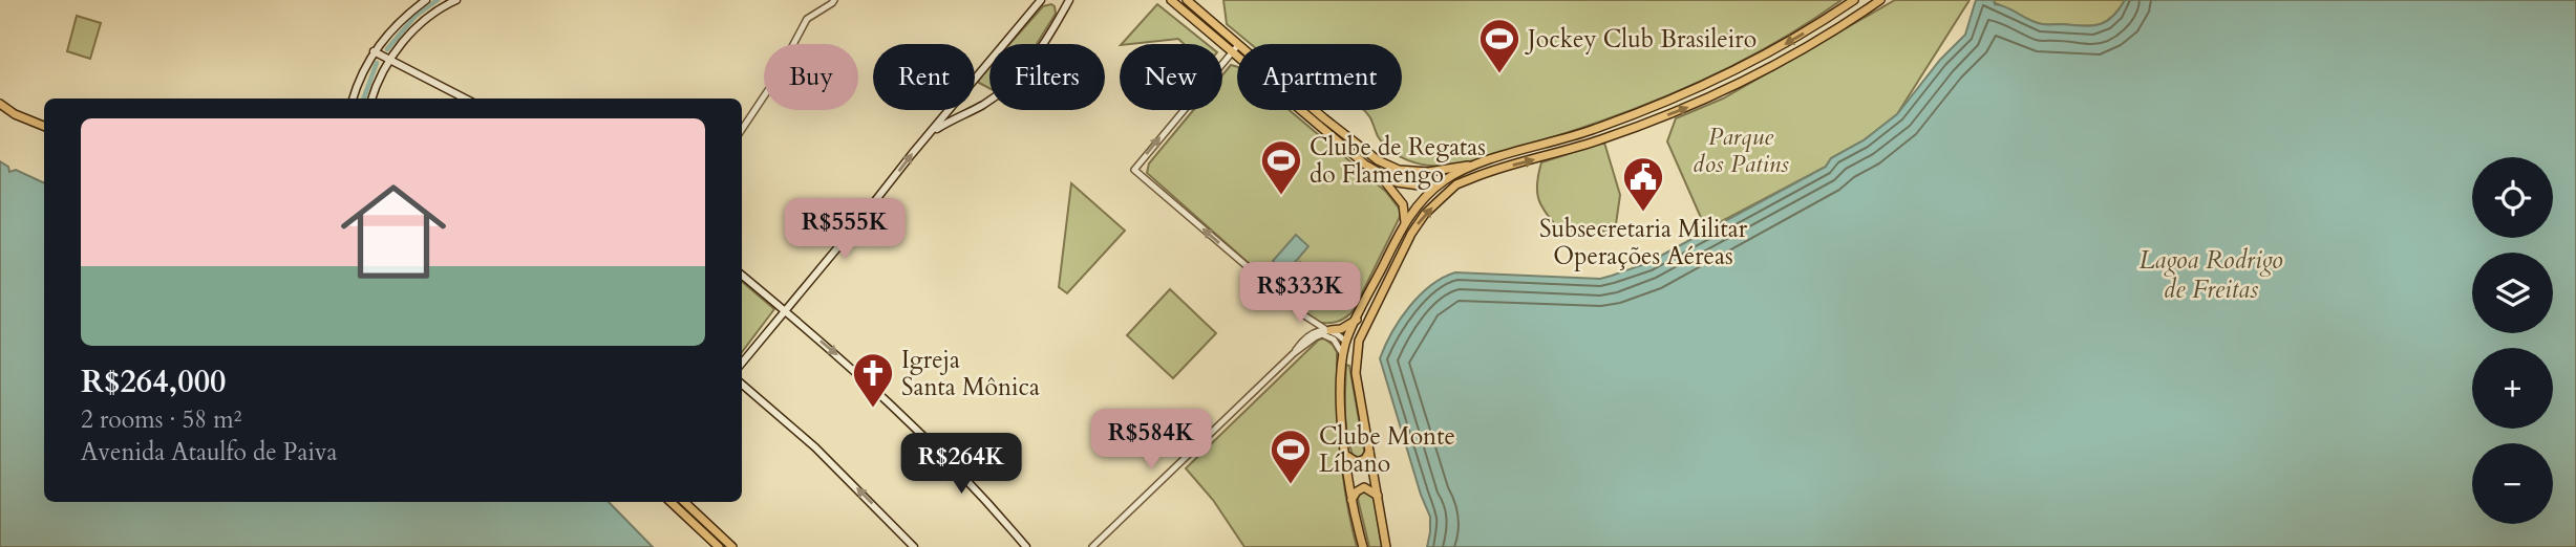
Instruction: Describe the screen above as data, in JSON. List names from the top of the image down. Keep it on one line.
{"water":["Lagoa Rodrigo de Freitas"],"parks":["Parque dos Patins"],"places":{"sports":["Jockey Club Brasileiro","Clube de Regatas do Flamengo","Clube Monte Líbano"],"public building":["Subsecretaria Militar Operações Aéreas"],"church":["Igreja Santa Mônica"]},"page":{"chip":["Buy","Rent","Filters","New","Apartment"],"list":[{"name":"R$264,000","note":"2 rooms · 58 m² · Avenida Ataulfo de Paiva"}],"map_buttons":["+","−"],"price":["R$555K","R$333K","R$584K","R$264K"]}}
